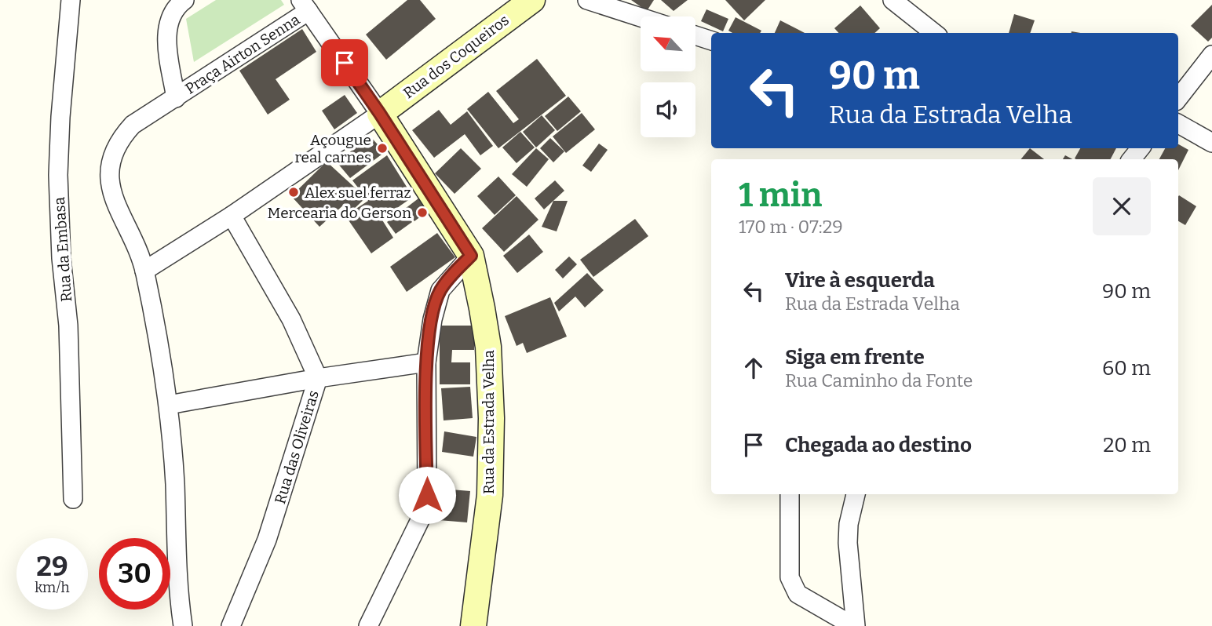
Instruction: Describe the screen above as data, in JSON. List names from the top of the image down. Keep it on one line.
{"streets":{"main road":["Rua dos Coqueiros","Rua da Estrada Velha"],"street":["Praça Airton Senna","Rua da Embasa","Rua das Oliveiras"]},"crossings":[["Rua dos Coqueiros","Rua da Estrada Velha"]],"places":["Açougue real carnes","Alex suel ferraz","Mercearia do Gerson"],"north":"top left","page":{"turn":["90 m","Rua da Estrada Velha"],"heading":["1 min","170 m · 07:29"],"list":[{"name":"Vire à esquerda","note":"Rua da Estrada Velha","value":"90 m"},{"name":"Siga em frente","note":"Rua Caminho da Fonte","value":"60 m"},{"name":"Chegada ao destino","value":"20 m"}],"speed":"29 km/h","limit":"30"}}
